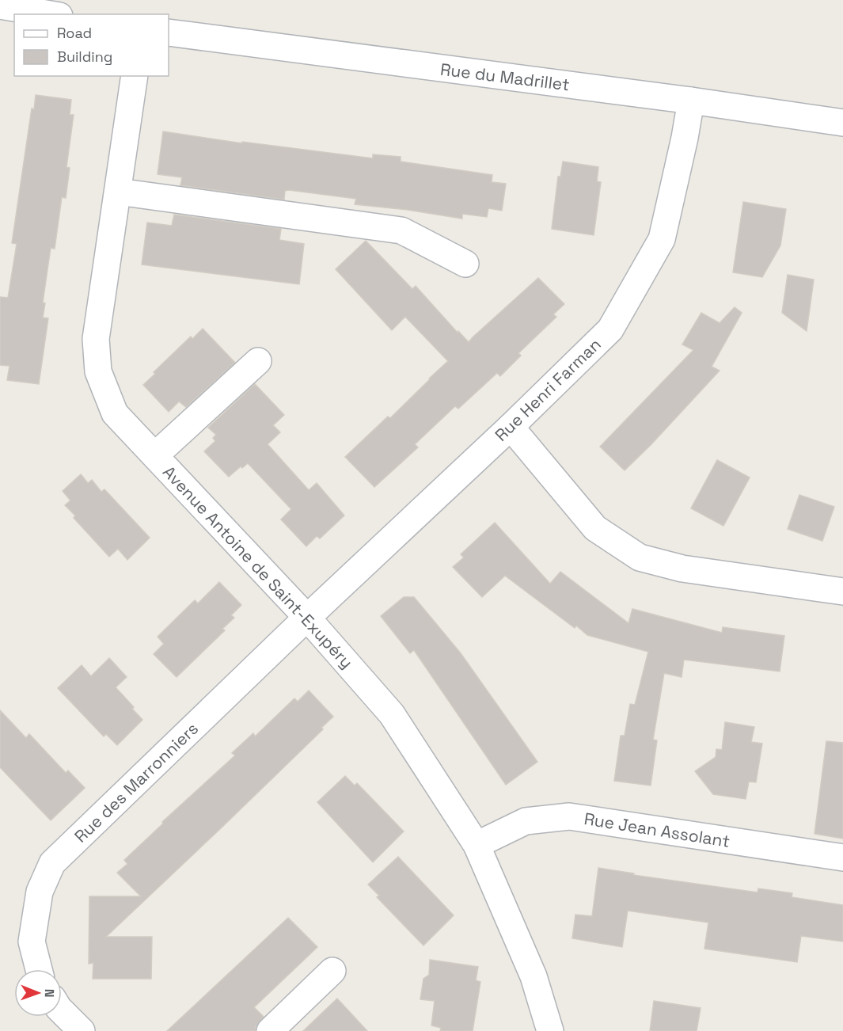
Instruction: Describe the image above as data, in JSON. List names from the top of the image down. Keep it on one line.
{"streets":{"street":["Rue du Madrillet","Rue Henri Farman","Avenue Antoine de Saint-Exupéry","Rue des Marronniers","Rue Jean Assolant"]},"crossings":[["Rue du Madrillet","Rue Henri Farman"],["Rue Henri Farman","Avenue Antoine de Saint-Exupéry"],["Rue Henri Farman","Rue des Marronniers"],["Avenue Antoine de Saint-Exupéry","Rue des Marronniers"],["Avenue Antoine de Saint-Exupéry","Rue Jean Assolant"]],"legend":["Road","Building"],"north":"right"}
